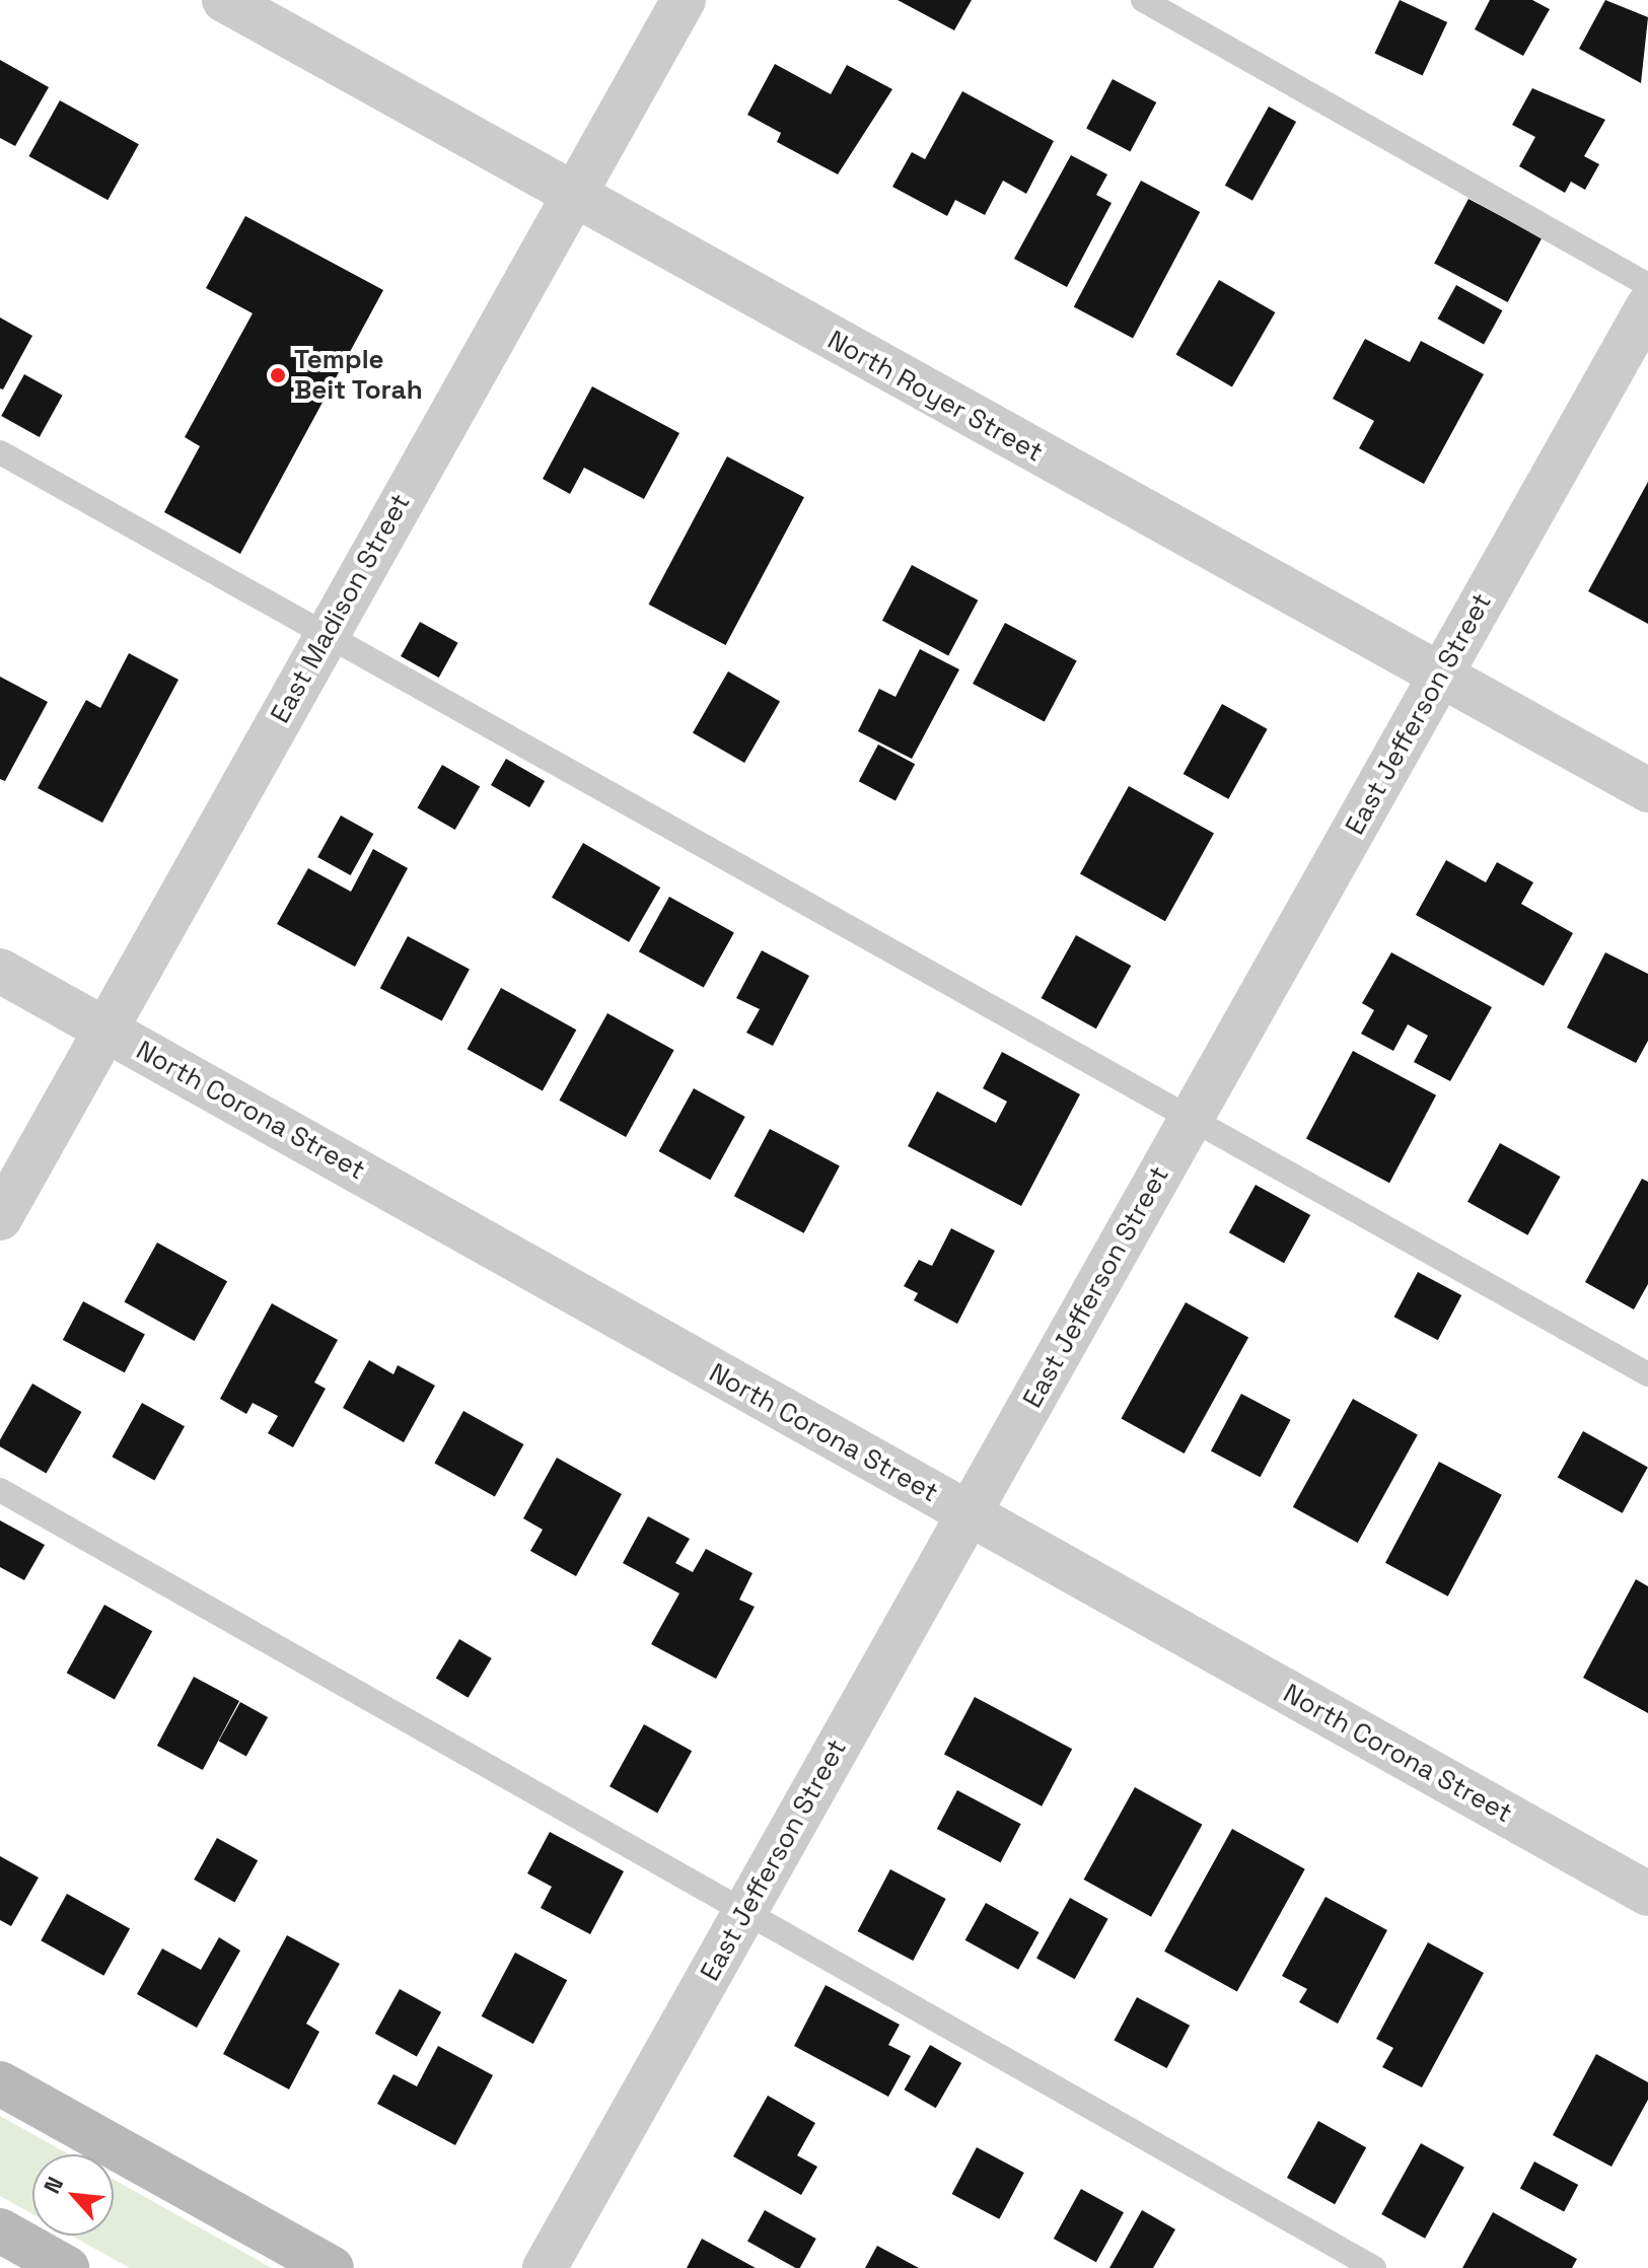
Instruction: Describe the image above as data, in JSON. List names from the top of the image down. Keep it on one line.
{"streets":{"street":["North Royer Street","East Madison Street","East Jefferson Street","North Corona Street"]},"crossings":[["North Royer Street","East Madison Street"],["North Royer Street","East Jefferson Street"],["East Madison Street","North Corona Street"],["East Jefferson Street","North Corona Street"]],"places":["Temple Beit Torah"],"north":"top left"}
